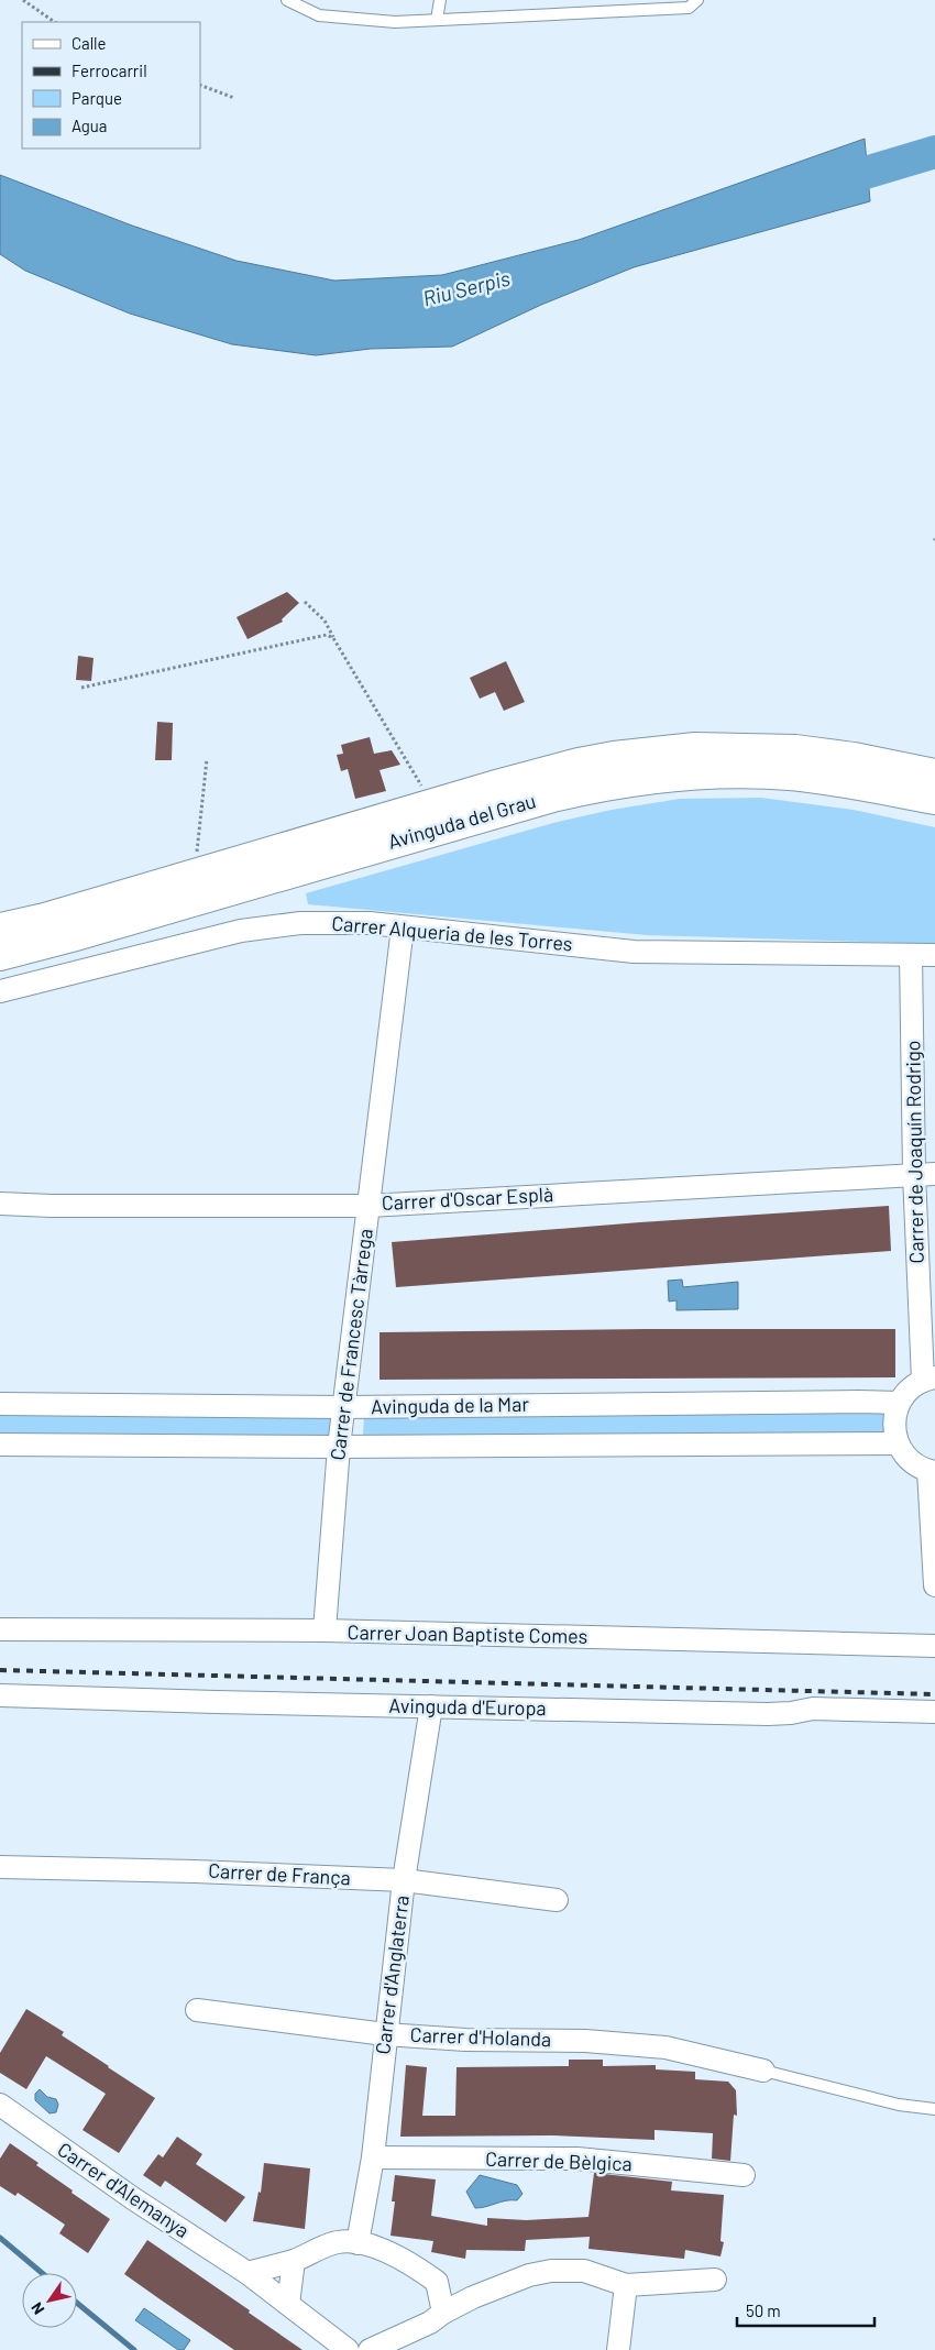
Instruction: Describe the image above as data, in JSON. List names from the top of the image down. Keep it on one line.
{"streets":{"main road":["Avinguda del Grau"],"street":["Carrer Alqueria de les Torres","Carrer de Joaquín Rodrigo","Carrer d'Oscar Esplà","Carrer de Francesc Tàrrega","Avinguda de la Mar","Carrer Joan Baptiste Comes","Avinguda d'Europa","Carrer de França","Carrer d'Anglaterra","Carrer d'Holanda","Carrer de Bèlgica","Carrer d'Alemanya"]},"crossings":[["Carrer Alqueria de les Torres","Carrer de Joaquín Rodrigo"],["Carrer Alqueria de les Torres","Carrer de Francesc Tàrrega"],["Carrer de Joaquín Rodrigo","Carrer d'Oscar Esplà"],["Carrer d'Oscar Esplà","Carrer de Francesc Tàrrega"],["Carrer de Francesc Tàrrega","Avinguda de la Mar"],["Carrer de Francesc Tàrrega","Carrer Joan Baptiste Comes"],["Avinguda d'Europa","Carrer d'Anglaterra"],["Carrer de França","Carrer d'Anglaterra"],["Carrer d'Anglaterra","Carrer d'Holanda"],["Carrer d'Anglaterra","Carrer de Bèlgica"]],"water":["Riu Serpis"],"legend":["Calle","Ferrocarril","Parque","Agua"],"scale_bar":"50 m","north":"bottom left"}
